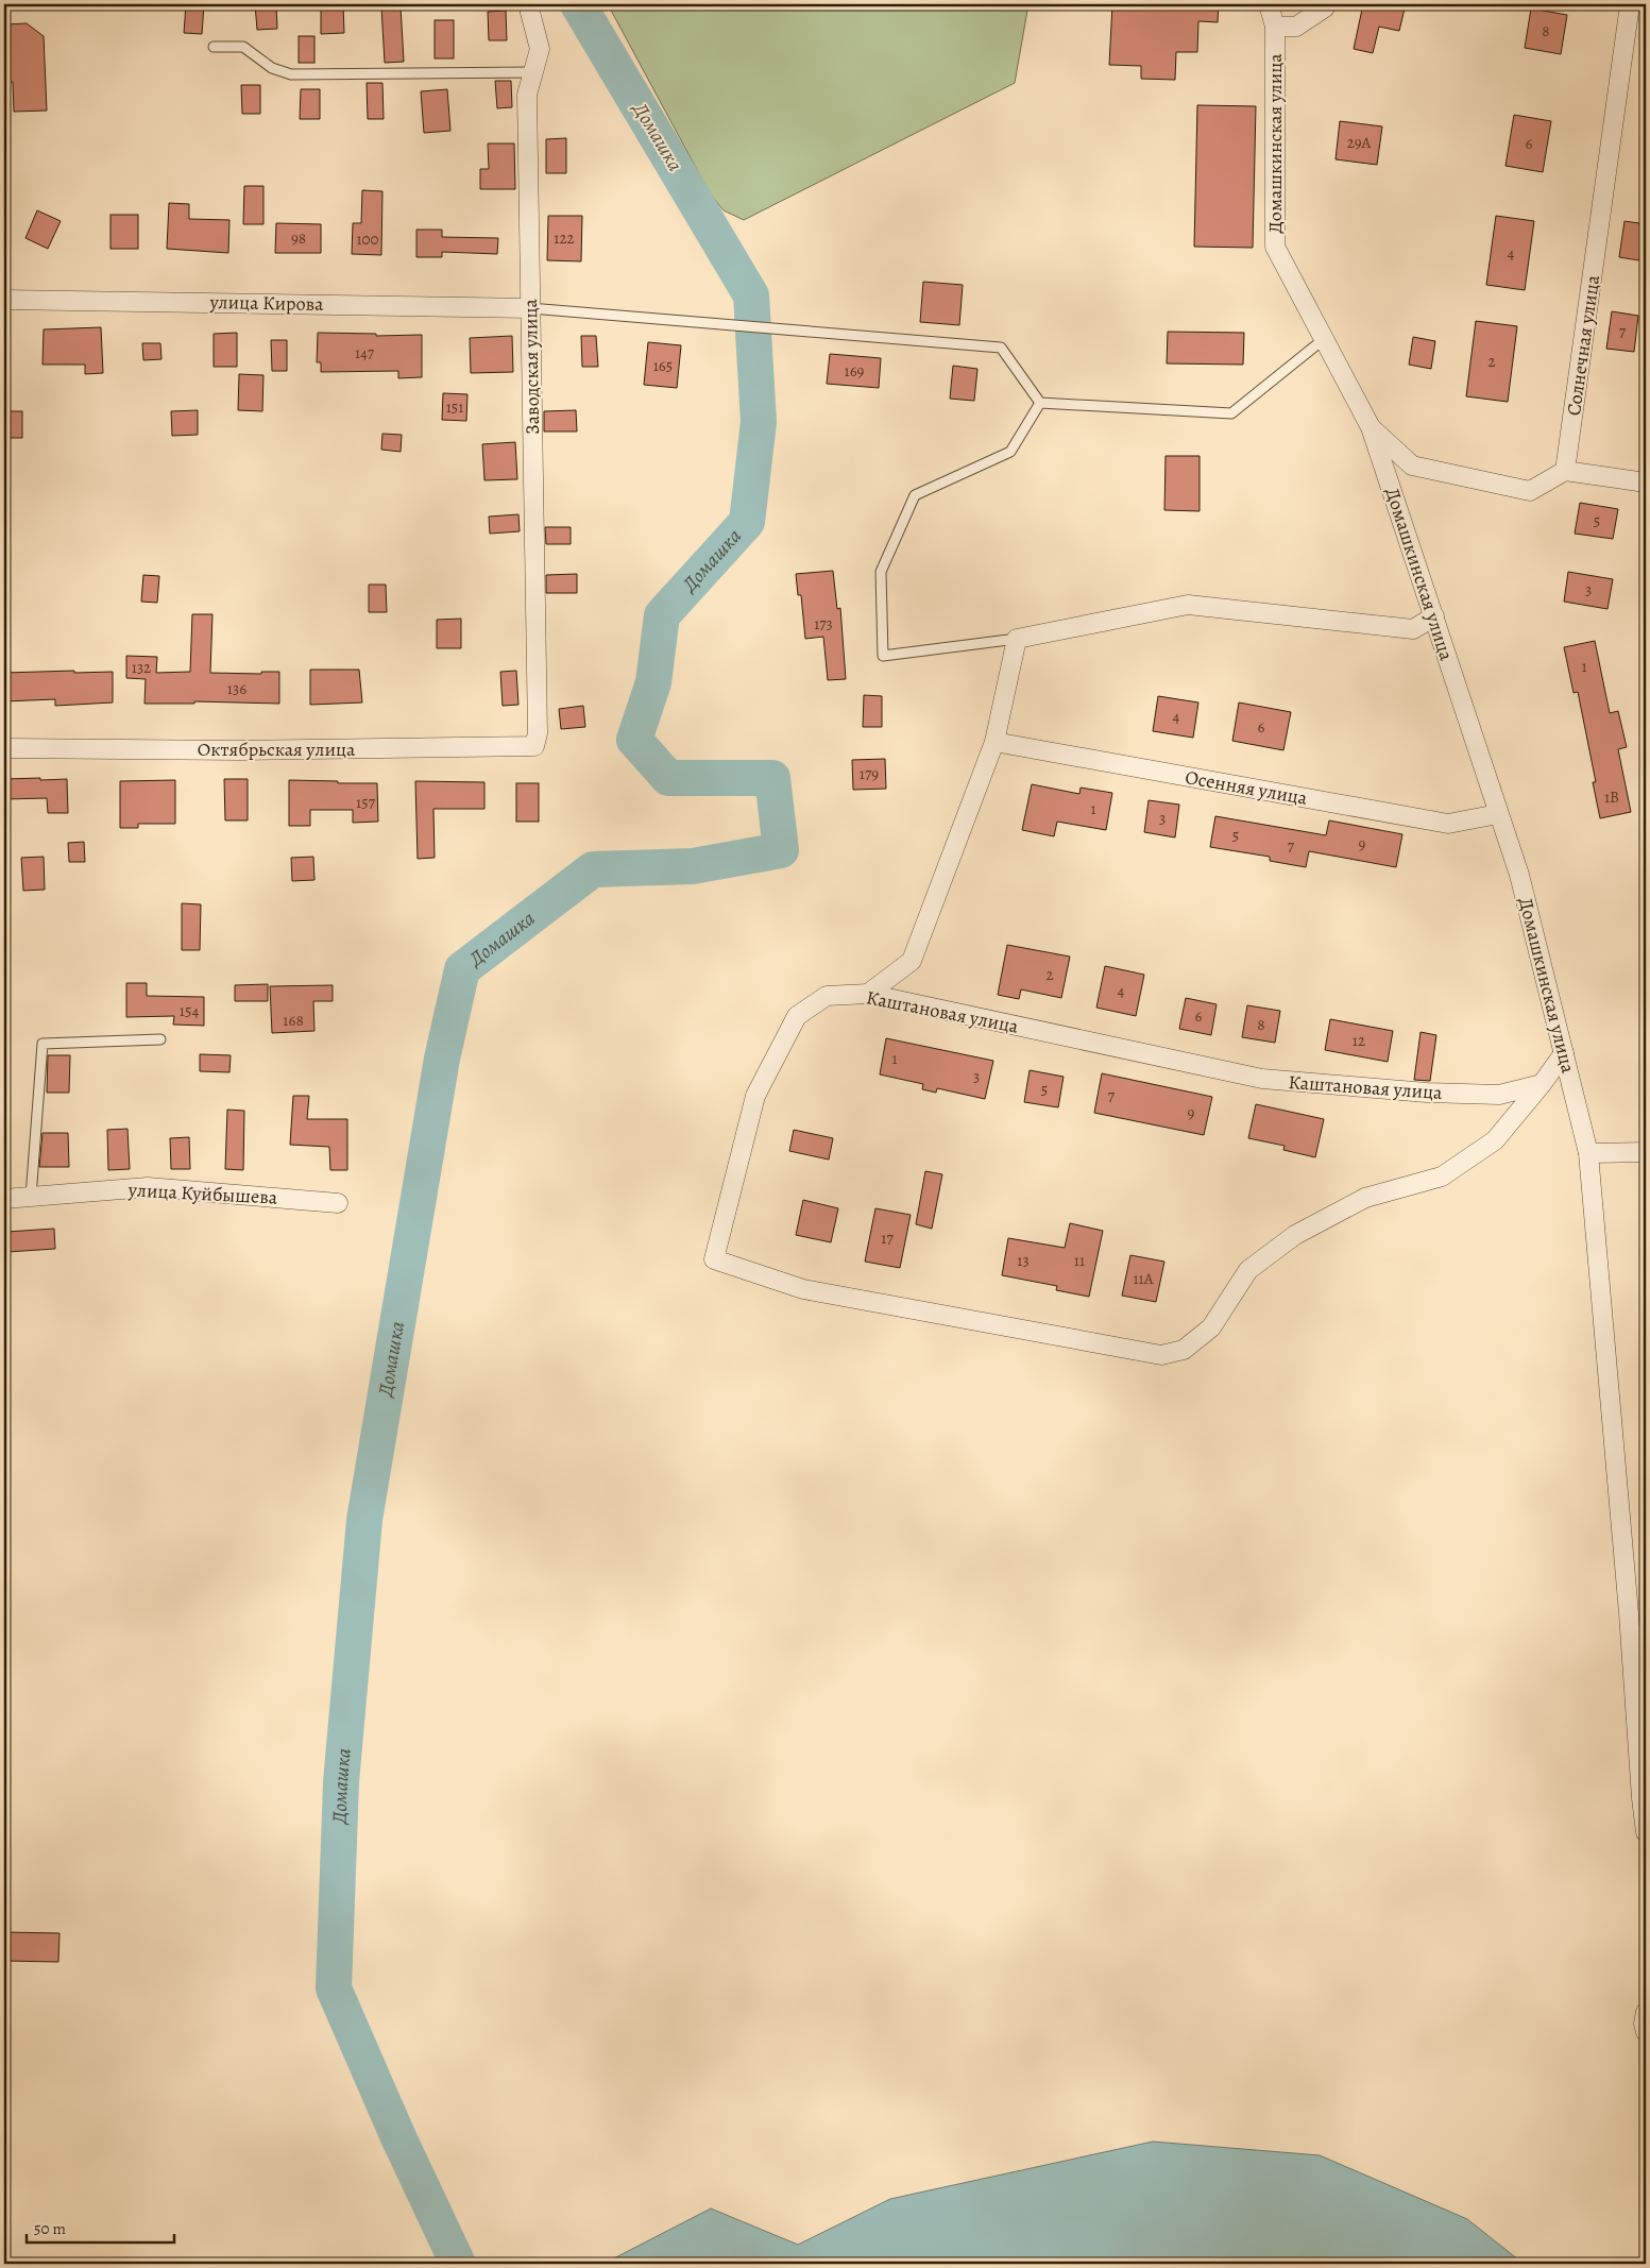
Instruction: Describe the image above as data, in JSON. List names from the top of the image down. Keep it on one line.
{"streets":{"street":["Домашкинская улица","улица Кирова","Солнечная улица","Заводская улица","Октябрьская улица","Осенняя улица","Каштановая улица","улица Куйбышева"]},"crossings":[["Домашкинская улица","Осенняя улица"],["улица Кирова","Заводская улица"],["Заводская улица","Октябрьская улица"]],"water":["Домашка"],"house_numbers":["8","29А","6","98","122","100","4","7","147","2","165","169","151","5","3","173","1","132","136","4","6","179","1В","157","1","3","5","9","7","2","4","154","6","168","8","12","1","3","5","7","9","17","13","11","11А"],"scale_bar":"50 m"}
